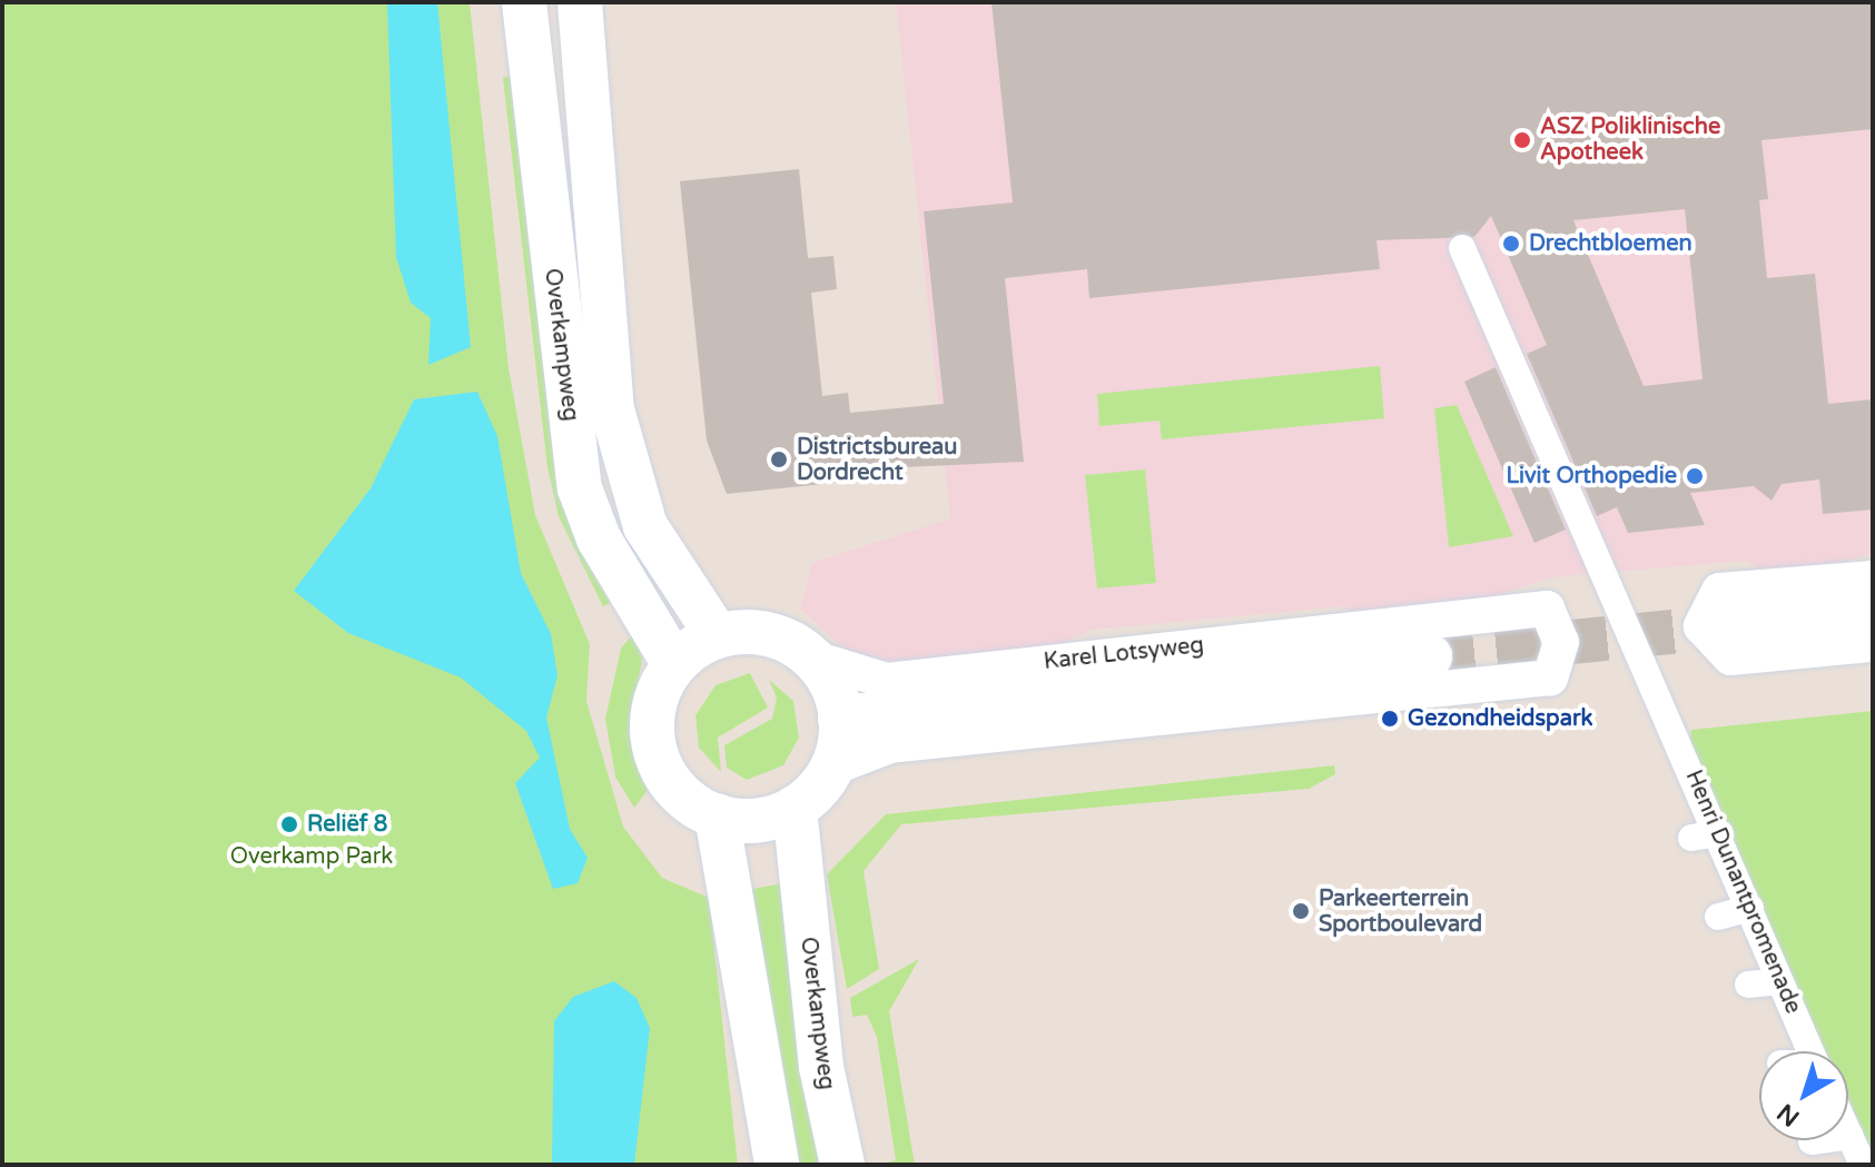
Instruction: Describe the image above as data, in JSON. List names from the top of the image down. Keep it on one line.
{"streets":{"street":["Overkampweg","Karel Lotsyweg","Henri Dunantpromenade"]},"crossings":[["Overkampweg","Karel Lotsyweg"]],"parks":["Overkamp Park"],"places":["ASZ Poliklinische Apotheek","Drechtbloemen","Districtsbureau Dordrecht","Livit Orthopedie","Gezondheidspark","Reliëf 8","Parkeerterrein Sportboulevard"],"north":"bottom left"}
